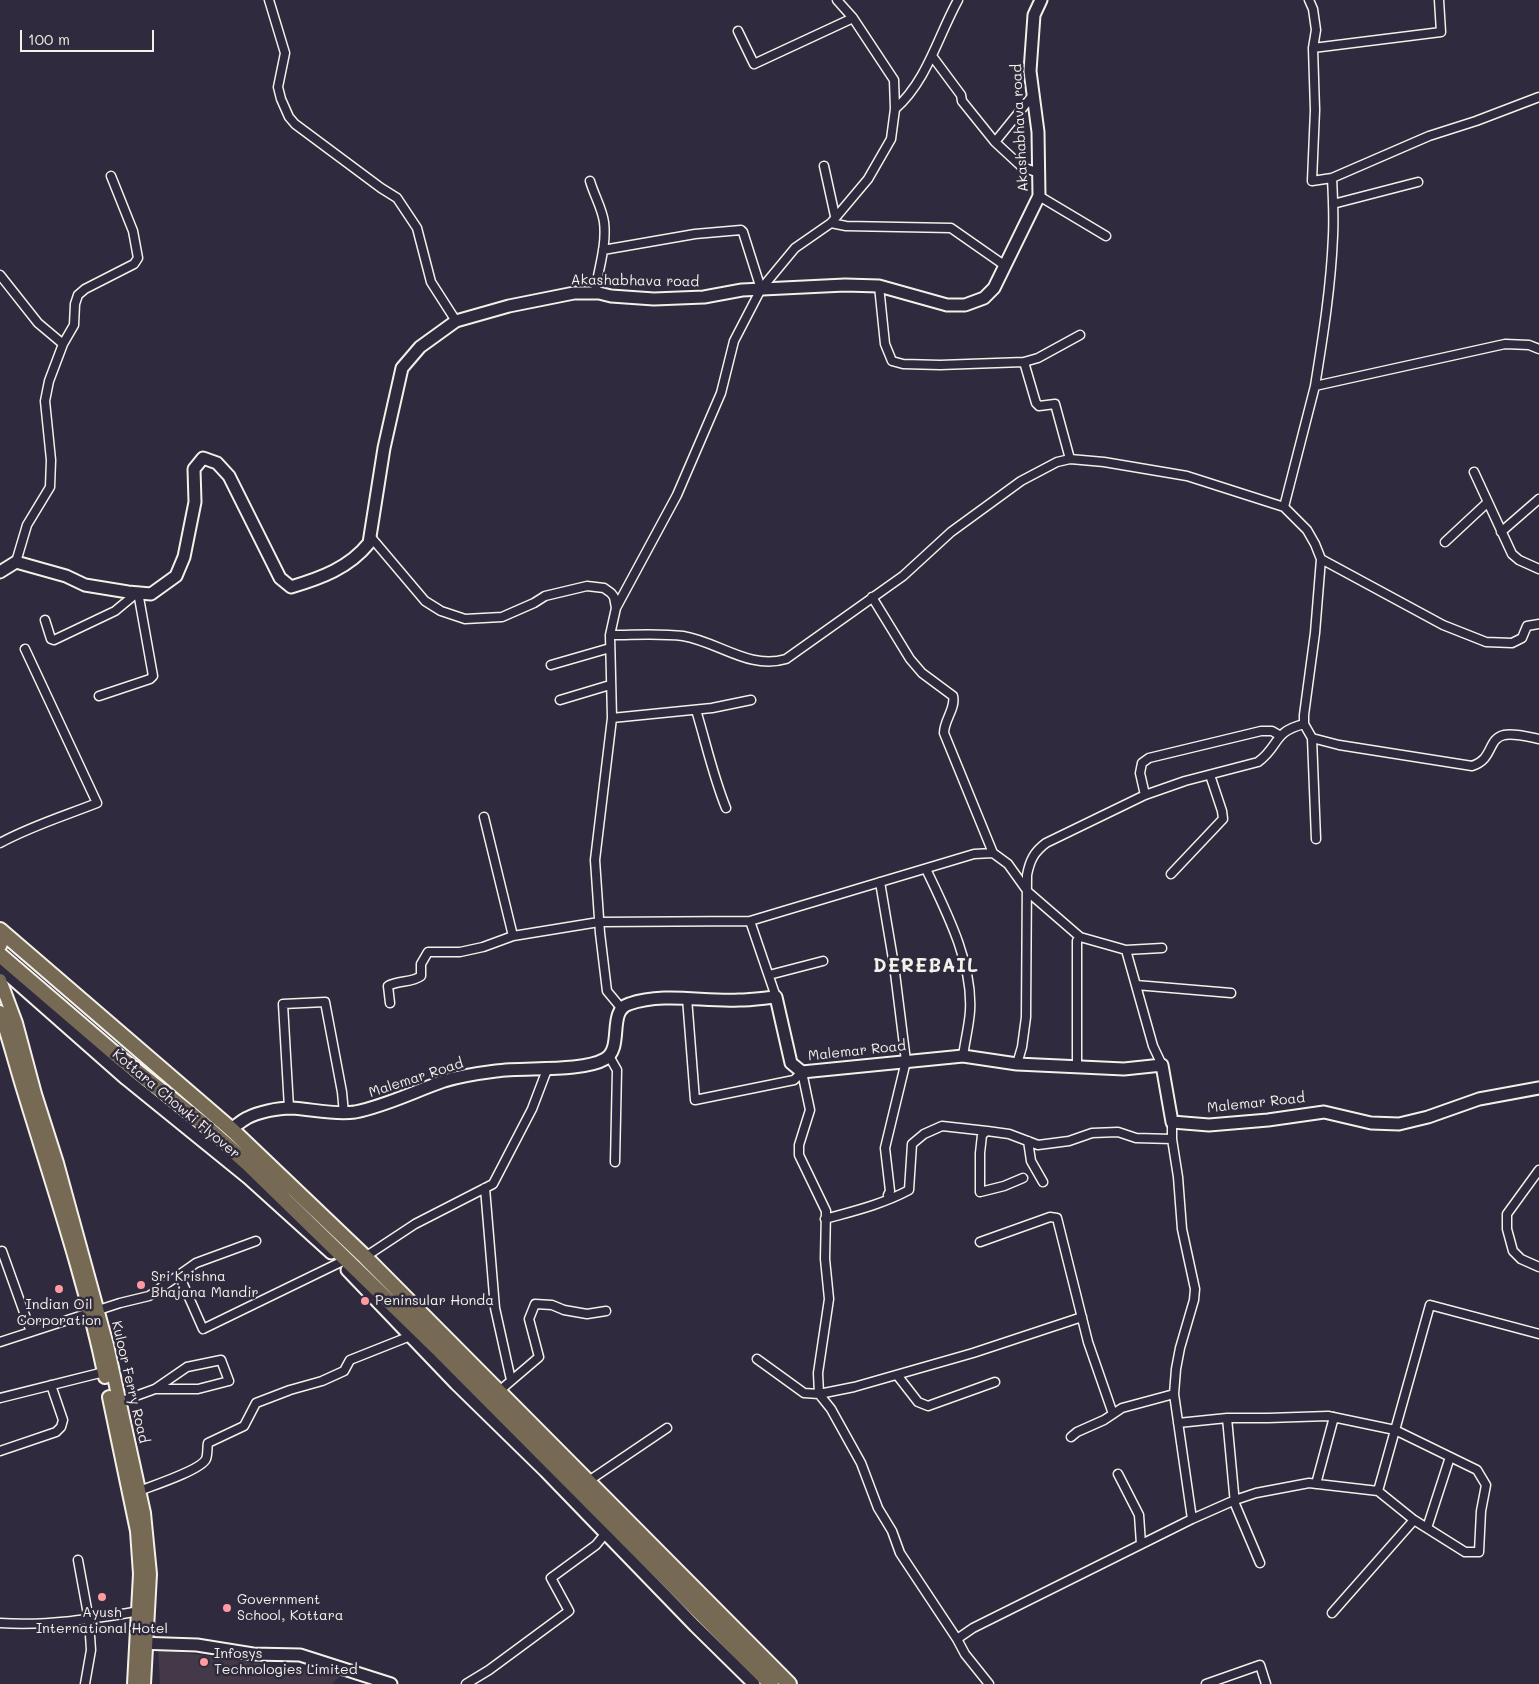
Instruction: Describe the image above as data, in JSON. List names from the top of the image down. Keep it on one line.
{"streets":{"highway":["Kottara Chowki Flyover"],"main road":["Kuloor Ferry Road"],"street":["Akashabhava road","Malemar Road"]},"districts":["DEREBAIL"],"places":["Sri Krishna Bhajana Mandir","Indian Oil Corporation","Peninsular Honda","Ayush International Hotel","Government School, Kottara","Infosys Technologies Limited"],"scale_bar":"100 m"}
